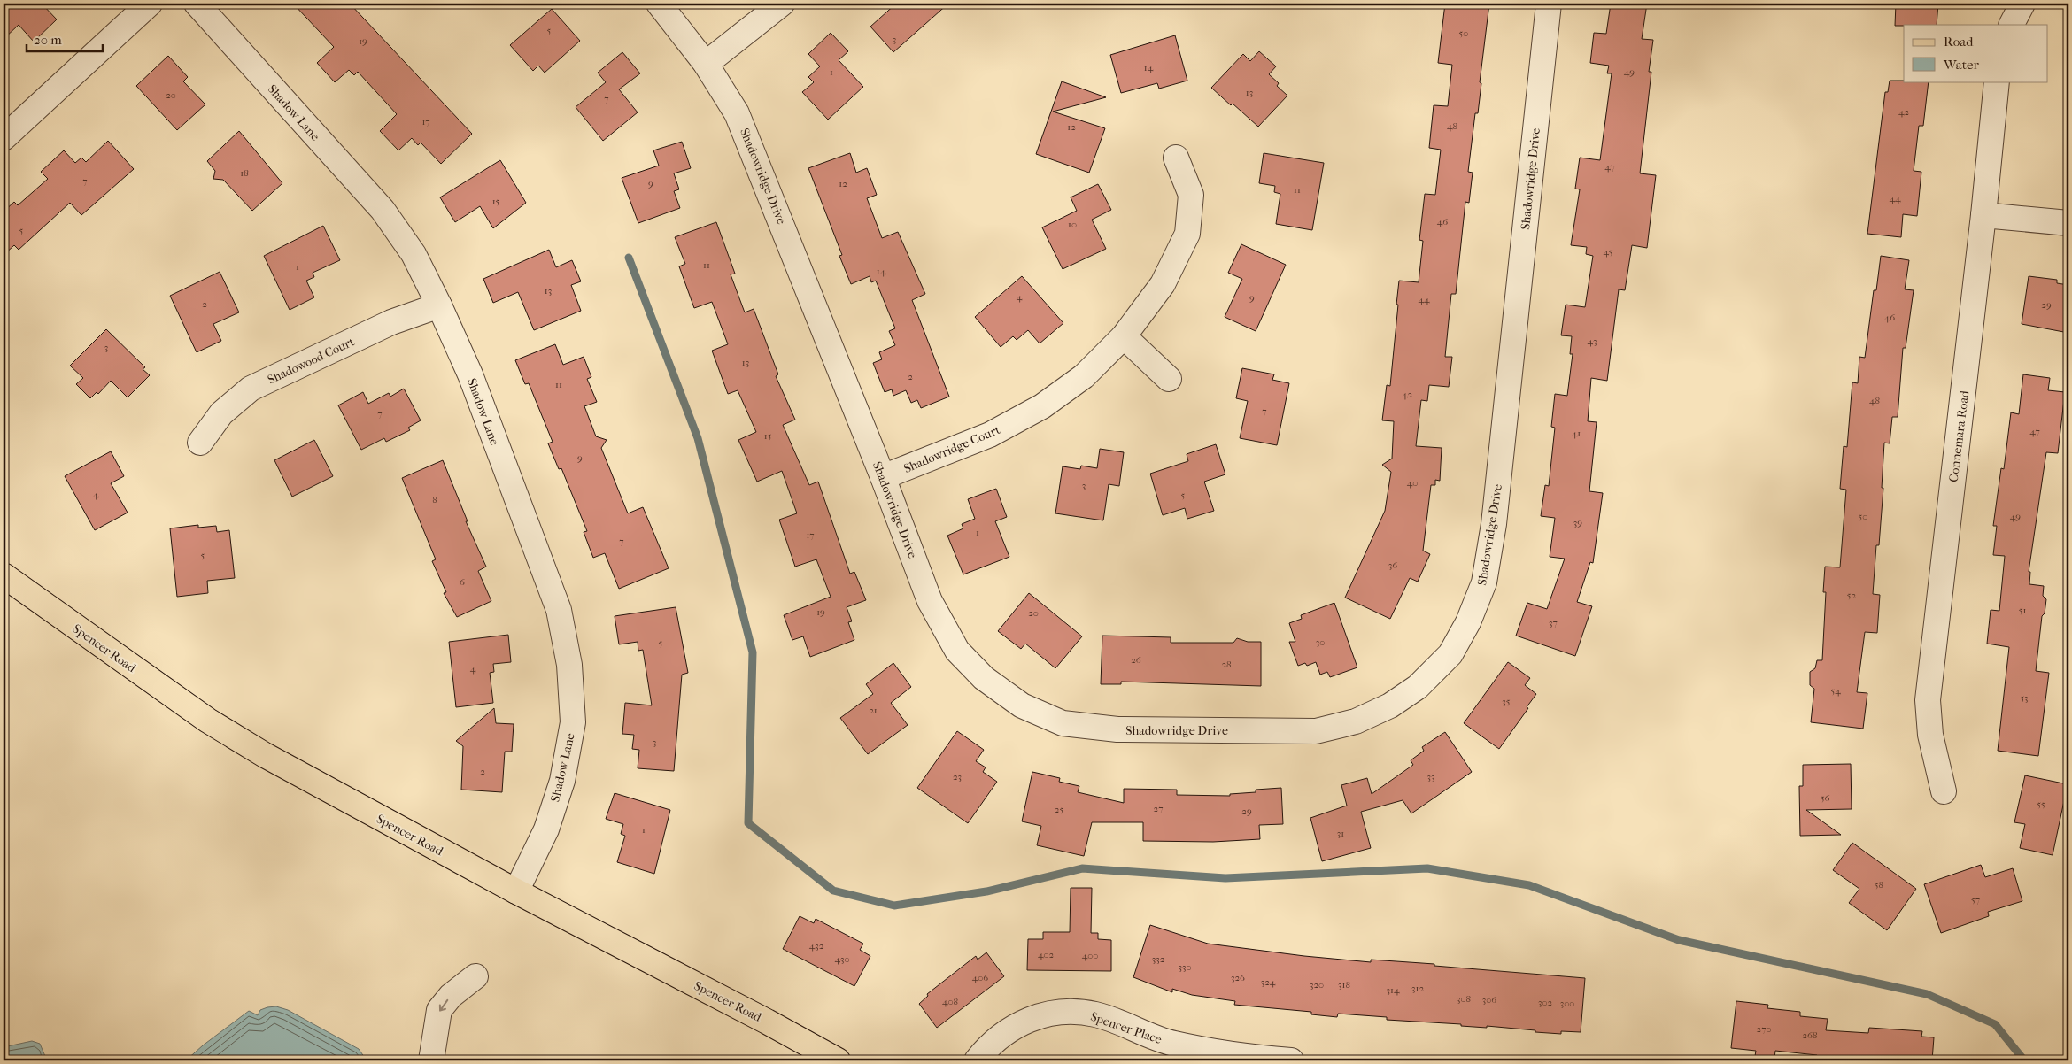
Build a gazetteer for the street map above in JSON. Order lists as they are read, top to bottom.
{
  "streets": {
    "main road": ["Spencer Road"],
    "street": [
      "Shadow Lane",
      "Shadowridge Drive",
      "Shadowood Court",
      "Connemara Road",
      "Shadowridge Court",
      "Spencer Place"
    ]
  },
  "crossings": [
    ["Shadow Lane", "Shadowood Court"],
    ["Shadow Lane", "Spencer Road"],
    ["Shadowridge Drive", "Shadowridge Court"]
  ],
  "house_numbers": [
    "5",
    "50",
    "3",
    "19",
    "14",
    "1",
    "49",
    "13",
    "20",
    "7",
    "42",
    "17",
    "48",
    "12",
    "47",
    "18",
    "7",
    "9",
    "12",
    "11",
    "44",
    "15",
    "46",
    "10",
    "5",
    "45",
    "11",
    "1",
    "14",
    "13",
    "4",
    "9",
    "44",
    "2",
    "29",
    "46",
    "43",
    "3",
    "13",
    "2",
    "11",
    "42",
    "48",
    "7",
    "7",
    "47",
    "41",
    "15",
    "9",
    "40",
    "3",
    "4",
    "5",
    "8",
    "50",
    "49",
    "39",
    "1",
    "17",
    "7",
    "5",
    "36",
    "6",
    "52",
    "51",
    "19",
    "20",
    "37",
    "30",
    "5",
    "26",
    "28",
    "4",
    "54",
    "53",
    "35",
    "21",
    "3",
    "2",
    "23",
    "33",
    "56",
    "55",
    "27",
    "25",
    "29",
    "1",
    "31",
    "58",
    "57",
    "432",
    "402",
    "400",
    "430",
    "332",
    "330",
    "406",
    "326",
    "324",
    "320",
    "318",
    "312",
    "314",
    "308",
    "306",
    "408",
    "302",
    "300",
    "270",
    "268"
  ],
  "legend": ["Road", "Water"],
  "scale_bar": "20 m"
}
